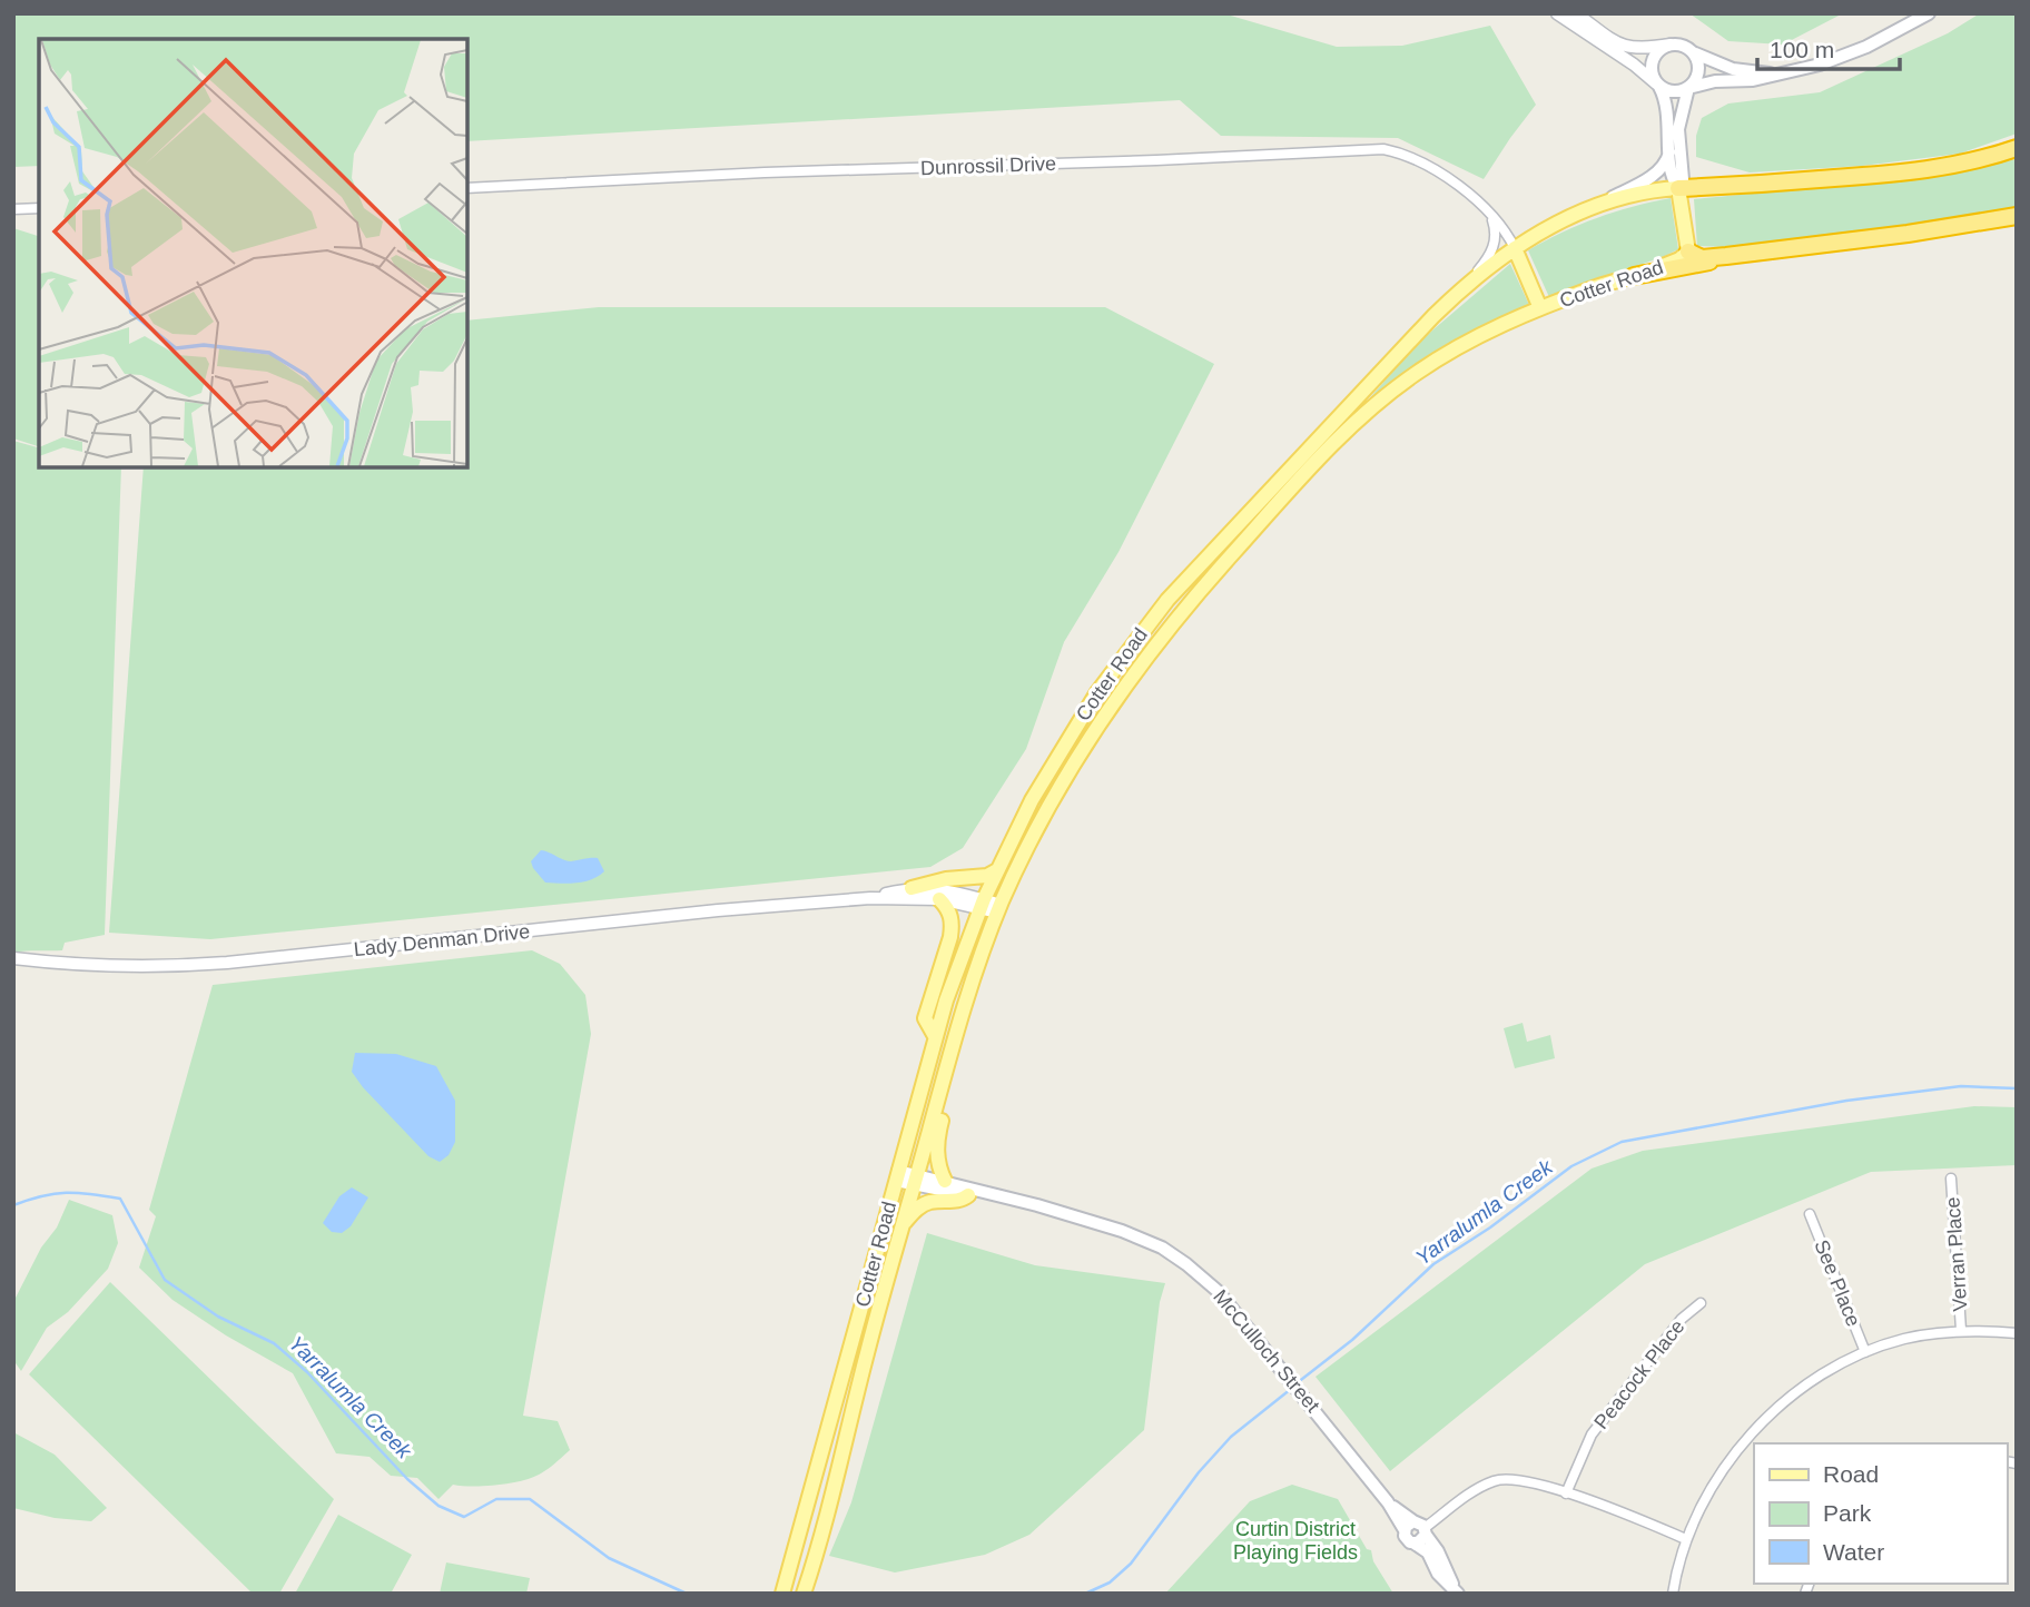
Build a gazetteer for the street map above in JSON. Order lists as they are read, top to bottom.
{
  "streets": {
    "main road": ["Cotter Road", "McCulloch Street"],
    "street": [
      "Dunrossil Drive",
      "Lady Denman Drive",
      "Verran Place",
      "See Place",
      "Peacock Place"
    ]
  },
  "crossings": [
    ["Dunrossil Drive", "Cotter Road"],
    ["Cotter Road", "Lady Denman Drive"],
    ["Cotter Road", "McCulloch Street"]
  ],
  "water": ["Yarralumla Creek"],
  "parks": ["Curtin District Playing Fields"],
  "legend": ["Road", "Park", "Water"],
  "scale_bar": "100 m"
}
